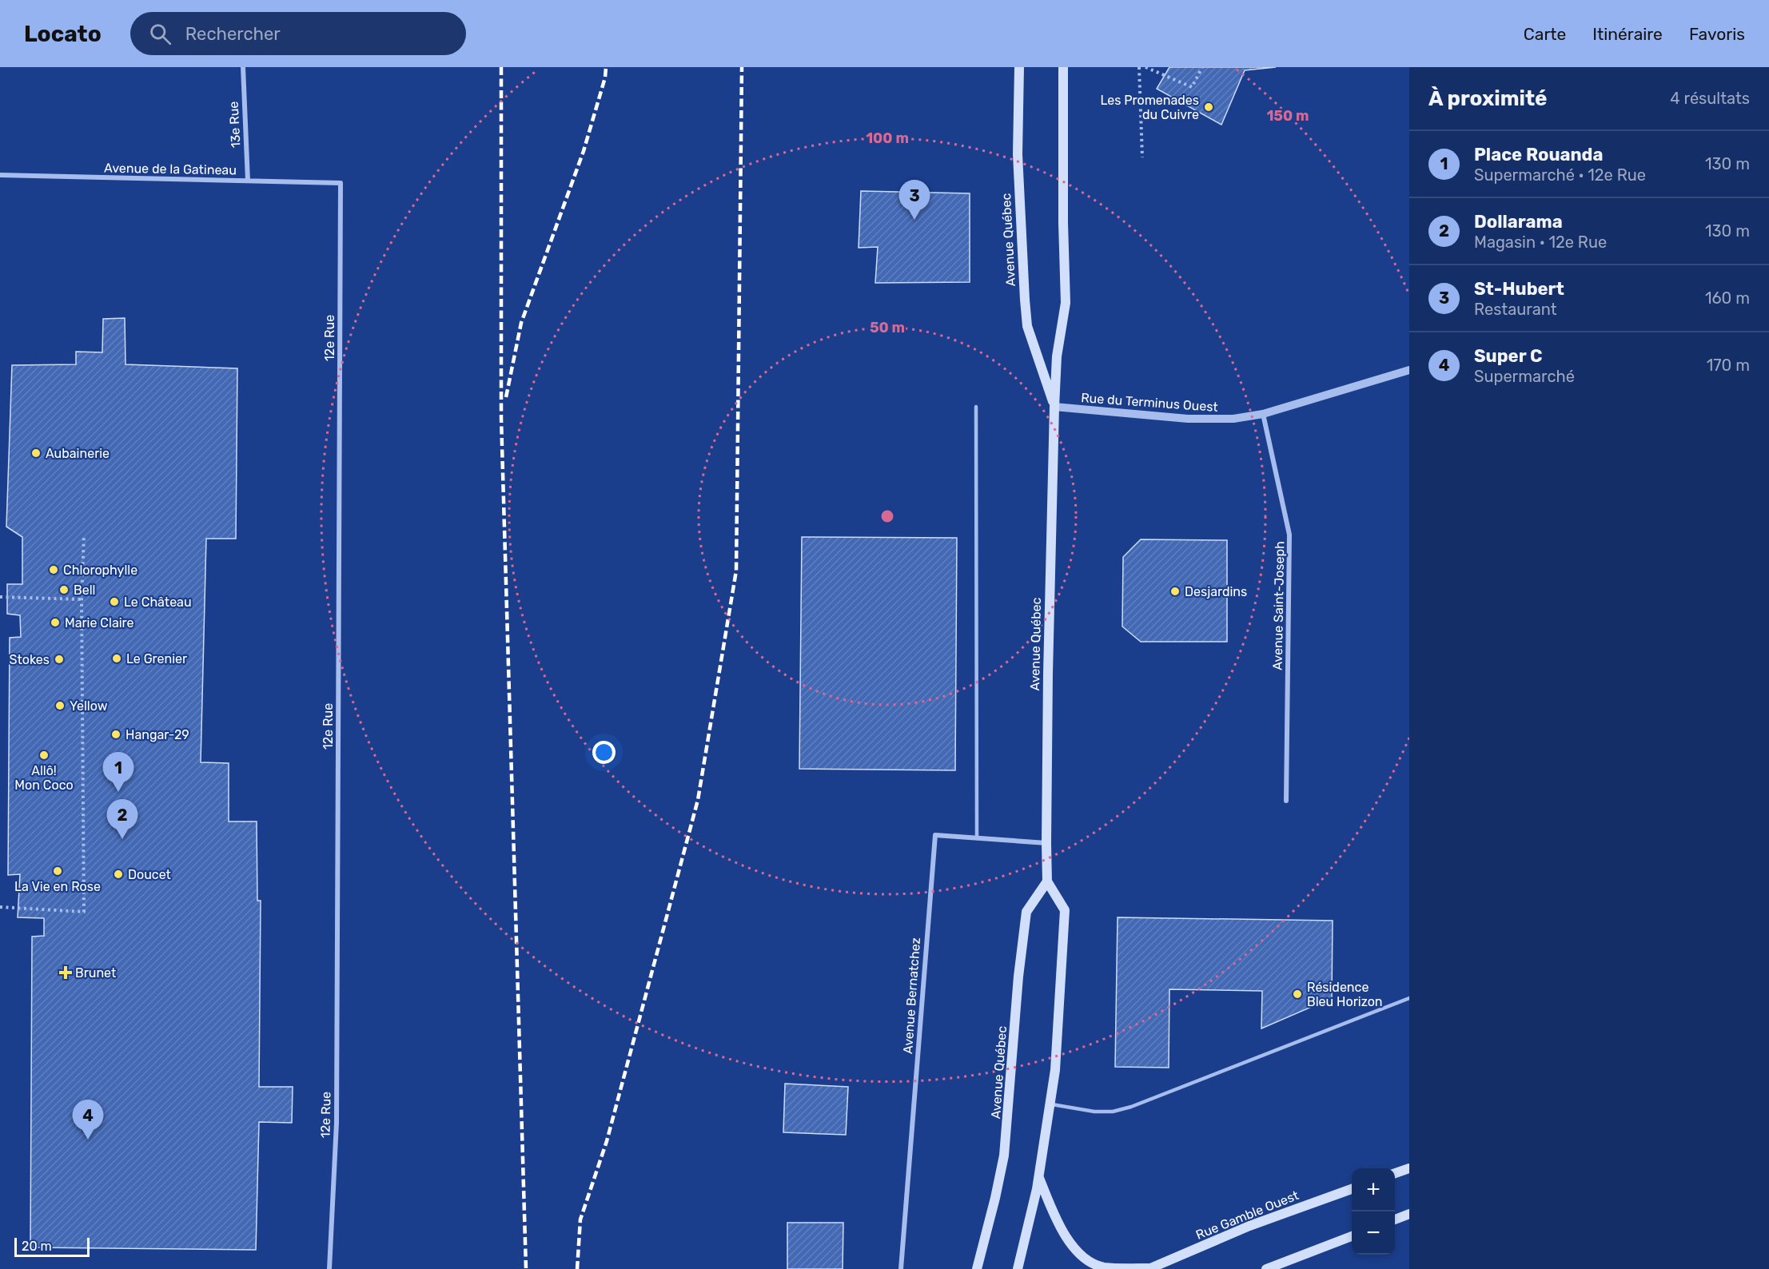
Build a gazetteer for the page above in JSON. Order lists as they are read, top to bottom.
{
  "streets": {
    "main road": ["Avenue Québec", "Rue Gamble Ouest"],
    "street": [
      "13e Rue",
      "Avenue de la Gatineau",
      "12e Rue",
      "Rue du Terminus Ouest",
      "Avenue Saint-Joseph",
      "Avenue Bernatchez"
    ]
  },
  "crossings": [
    ["13e Rue", "Avenue de la Gatineau"],
    ["Avenue de la Gatineau", "12e Rue"],
    ["Avenue Québec", "Rue du Terminus Ouest"],
    ["Avenue Québec", "Avenue Bernatchez"],
    ["Rue du Terminus Ouest", "Avenue Saint-Joseph"]
  ],
  "places": {
    "other": [
      "Les Promenades du Cuivre",
      "Aubainerie",
      "Chlorophylle",
      "Bell",
      "Desjardins",
      "Le Château",
      "Marie Claire",
      "Le Grenier",
      "Stokes",
      "Yellow",
      "Hangar-29",
      "Allô! Mon Coco",
      "La Vie en Rose",
      "Doucet",
      "Résidence Bleu Horizon"
    ],
    "health": ["Brunet"]
  },
  "scale_bar": "20 m",
  "page": {
    "header": "Locato",
    "search": "Rechercher",
    "nav": ["Carte", "Itinéraire", "Favoris"],
    "heading": ["À proximité", "4 résultats"],
    "list": [
      {
        "mark": "1",
        "name": "Place Rouanda",
        "note": "Supermarché · 12e Rue",
        "value": "130 m"
      },
      {
        "mark": "2",
        "name": "Dollarama",
        "note": "Magasin · 12e Rue",
        "value": "130 m"
      },
      {
        "mark": "3",
        "name": "St-Hubert",
        "note": "Restaurant",
        "value": "160 m"
      },
      {
        "mark": "4",
        "name": "Super C",
        "note": "Supermarché",
        "value": "170 m"
      }
    ],
    "pins": [
      "3",
      "1",
      "2",
      "4"
    ],
    "map_buttons": ["+", "−"],
    "scale": "20 m"
  },
  "rings": ["150 m", "100 m", "50 m"]
}
